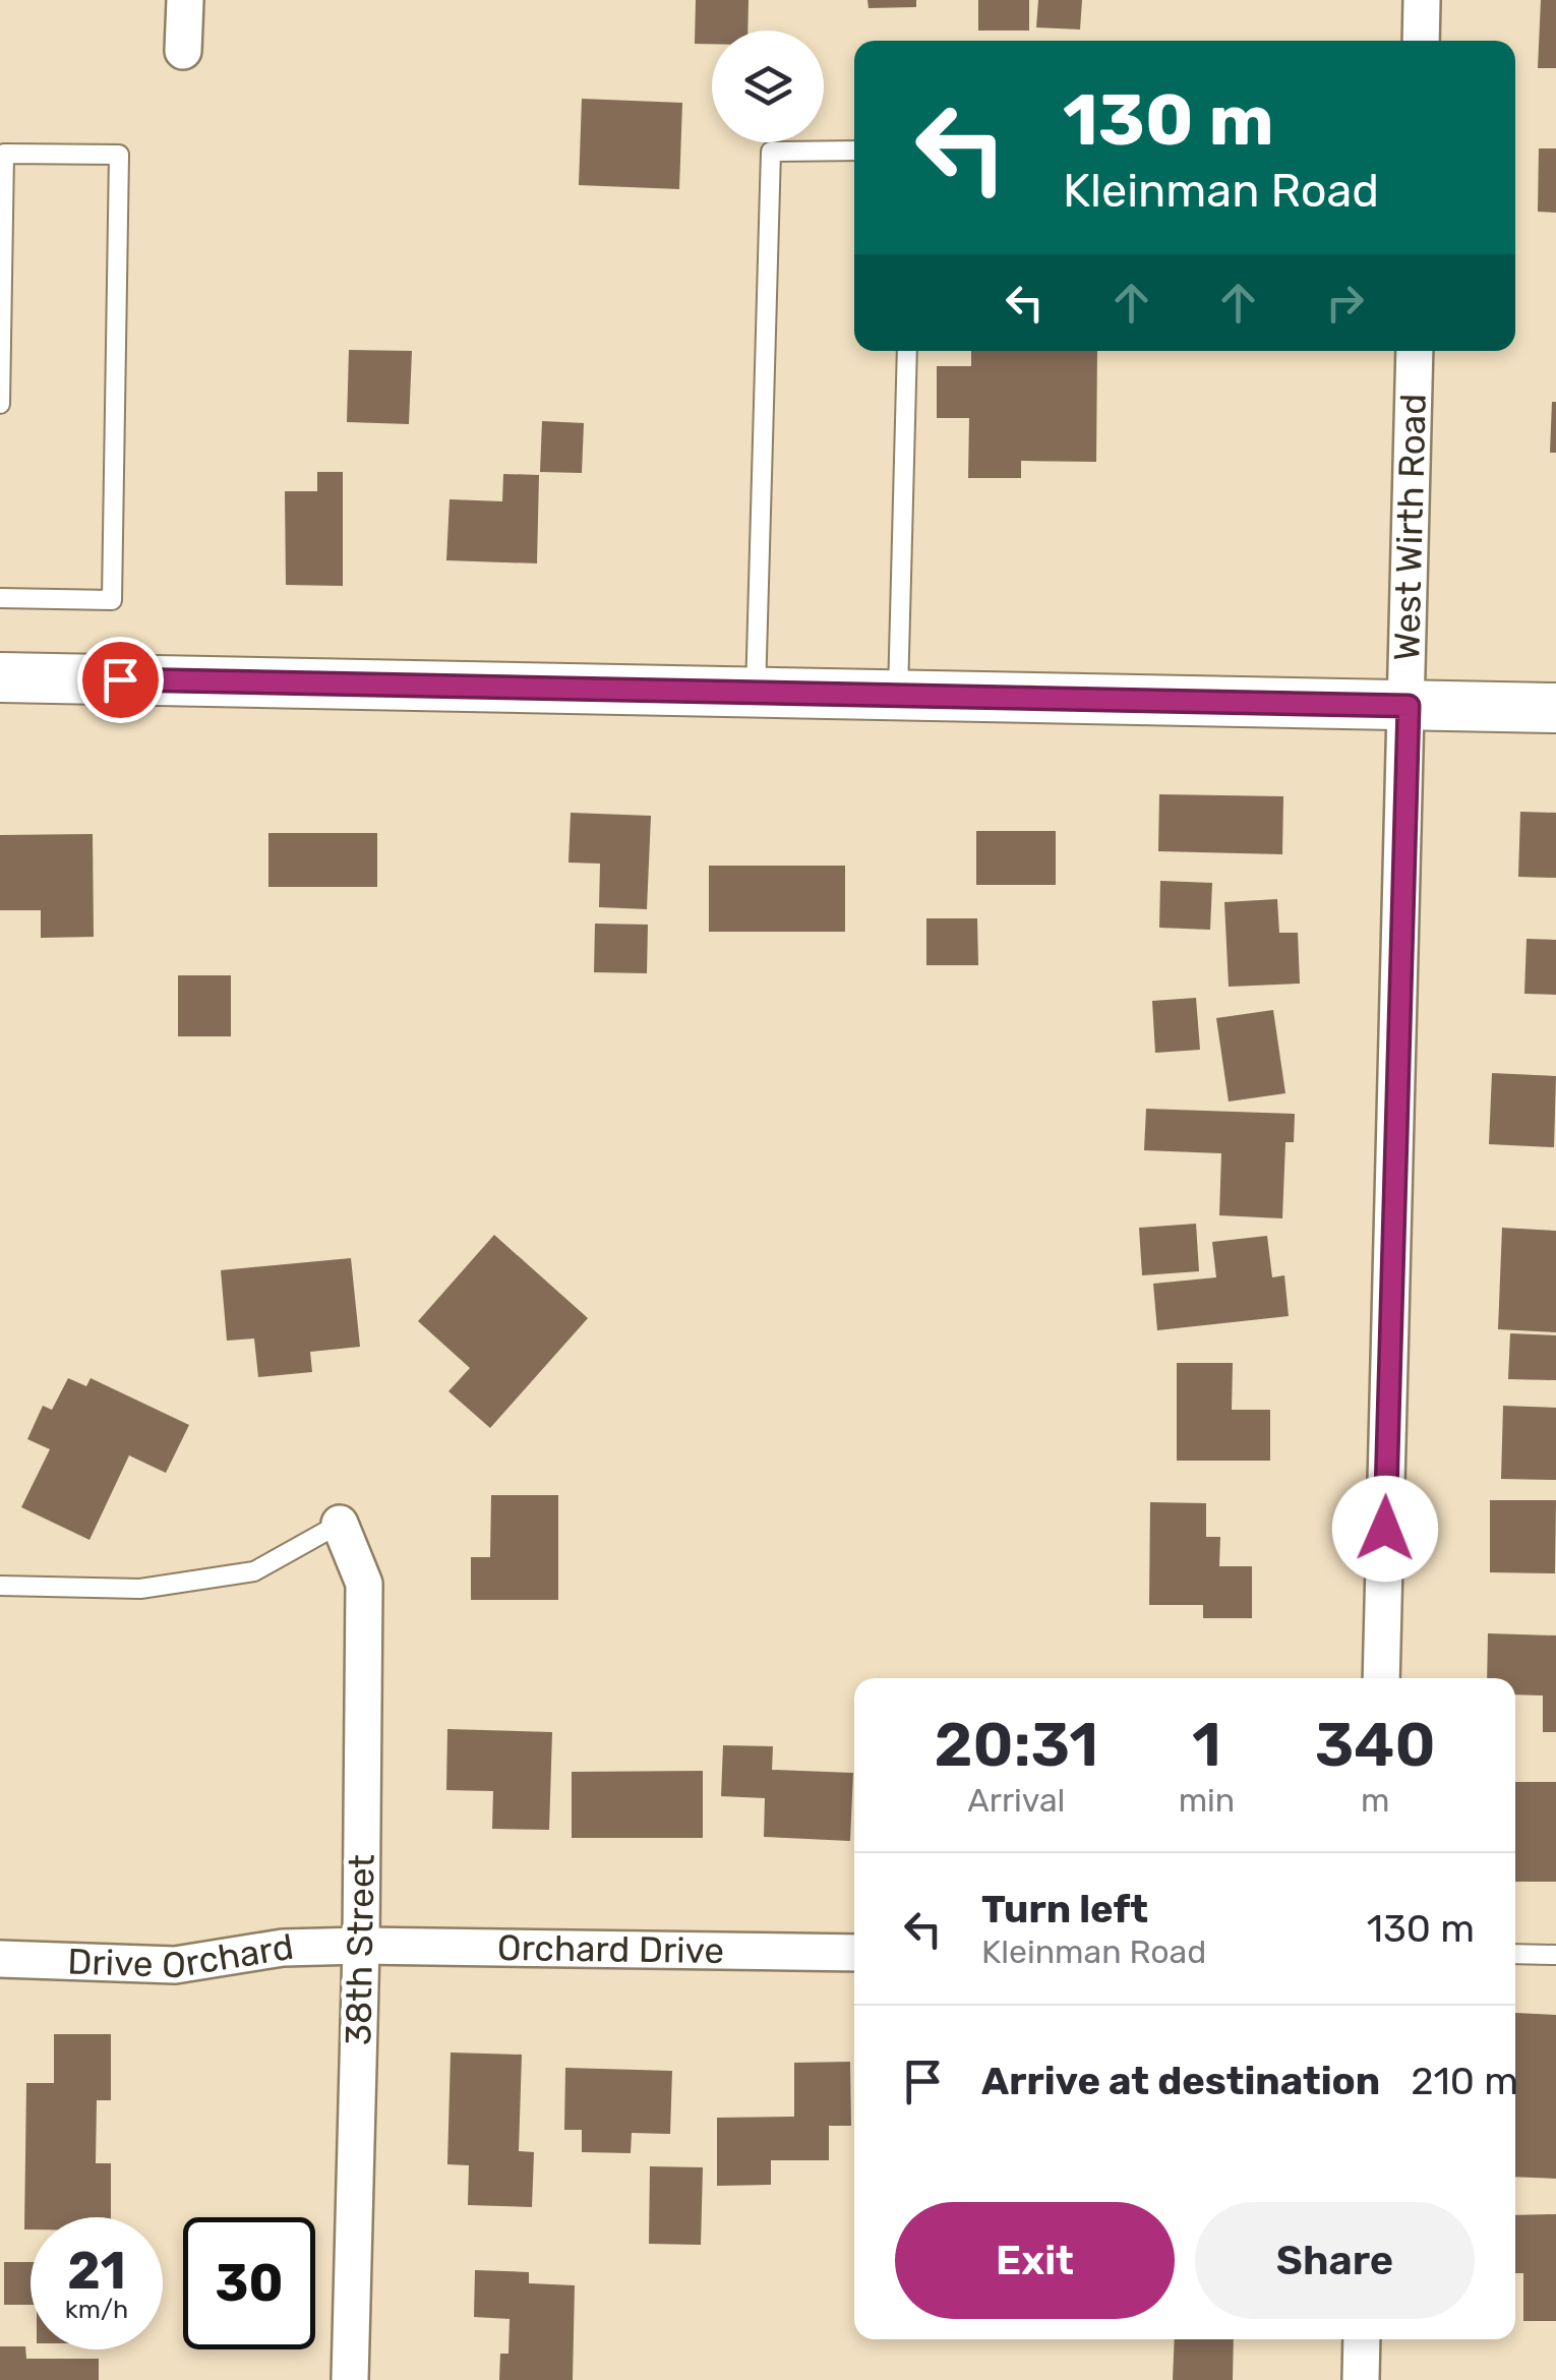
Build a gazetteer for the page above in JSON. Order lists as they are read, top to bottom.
{
  "streets": {
    "street": [
      "West Wirth Road",
      "Orchard Drive",
      "38th Street",
      "Drive Orchard"
    ]
  },
  "crossings": [
    ["Orchard Drive", "38th Street"],
    ["Orchard Drive", "Drive Orchard"],
    ["38th Street", "Drive Orchard"]
  ],
  "page": {
    "turn": ["130 m", "Kleinman Road"],
    "eta": [
      "20:31",
      "Arrival",
      "1",
      "min",
      "340",
      "m"
    ],
    "list": [
      {
        "name": "Turn left",
        "note": "Kleinman Road",
        "value": "130 m"
      },
      {
        "name": "Arrive at destination",
        "value": "210 m"
      }
    ],
    "buttons": ["Exit", "Share"],
    "speed": "21 km/h",
    "limit": "30"
  }
}
